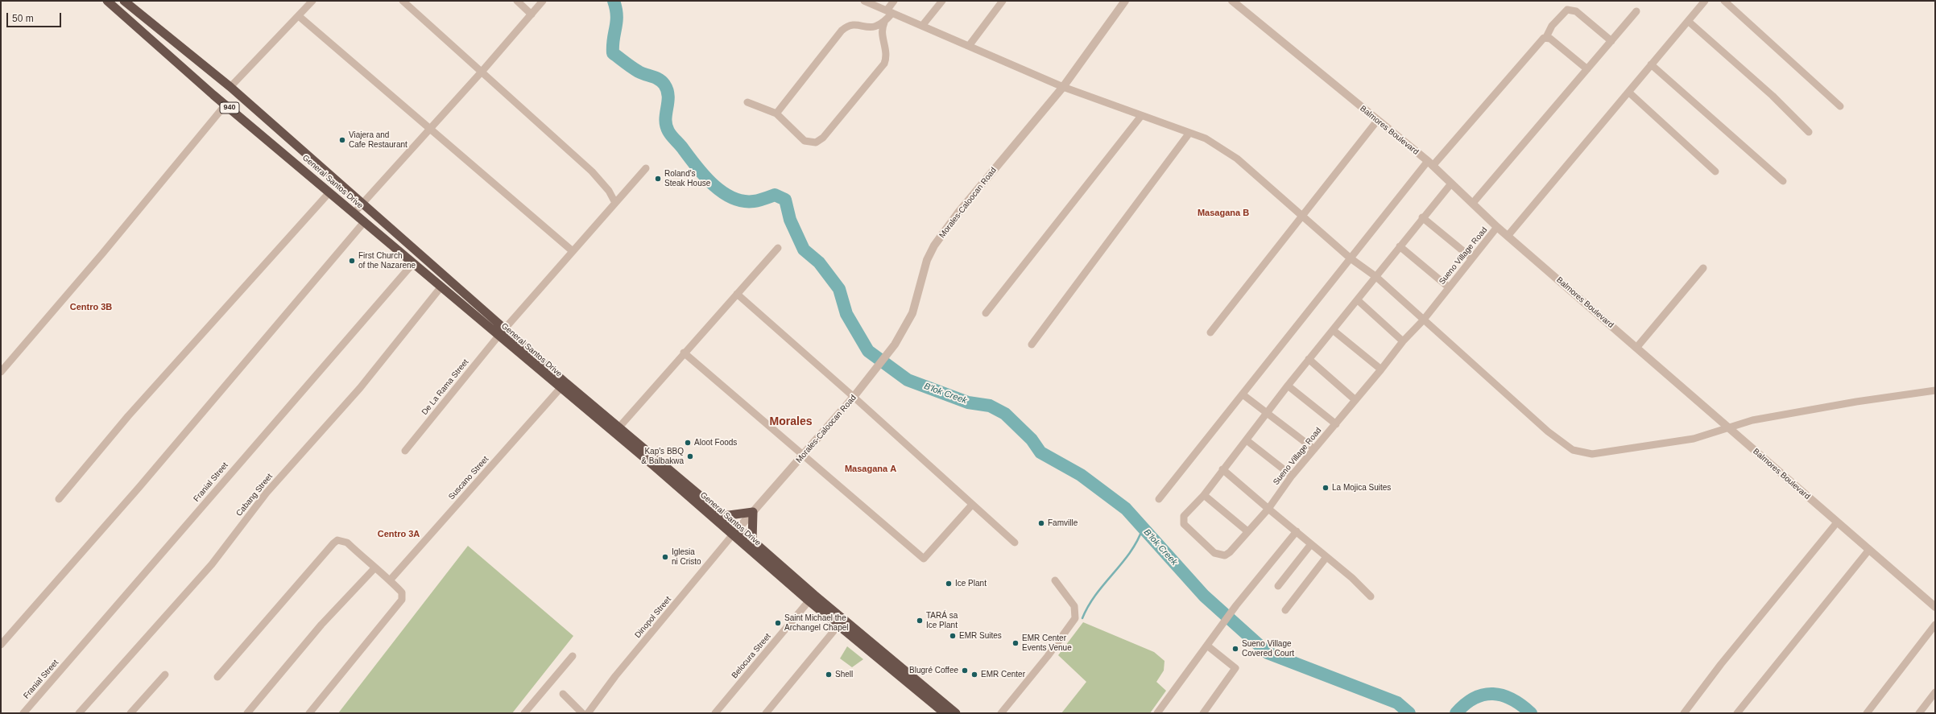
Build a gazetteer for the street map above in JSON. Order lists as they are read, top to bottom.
{
  "streets": {
    "highway": ["940", "General Santos Drive"],
    "street": [
      "Balmores Boulevard",
      "Morales-Caloocan Road",
      "Sueno Village Road",
      "De La Rama Street",
      "Suscano Street",
      "Franial Street",
      "Cabang Street",
      "Dinopol Street",
      "Belocura Street"
    ]
  },
  "crossings": [
    ["Balmores Boulevard", "Sueno Village Road"],
    ["General Santos Drive", "Morales-Caloocan Road"],
    ["General Santos Drive", "De La Rama Street"],
    ["General Santos Drive", "Suscano Street"],
    ["General Santos Drive", "Franial Street"],
    ["General Santos Drive", "Cabang Street"],
    ["General Santos Drive", "Dinopol Street"],
    ["General Santos Drive", "Belocura Street"],
    ["Morales-Caloocan Road", "Dinopol Street"]
  ],
  "districts": [
    "Masagana B",
    "Centro 3B",
    "Morales",
    "Masagana A",
    "Centro 3A"
  ],
  "water": ["B'lok Creek"],
  "places": [
    "Viajera and Cafe Restaurant",
    "Roland's Steak House",
    "First Church of the Nazarene",
    "Aloot Foods",
    "Kap's BBQ & Balbakwa",
    "La Mojica Suites",
    "Famville",
    "Iglesia ni Cristo",
    "Ice Plant",
    "TARÁ sa Ice Plant",
    "Saint Michael the Archangel Chapel",
    "EMR Suites",
    "EMR Center Events Venue",
    "Sueno Village Covered Court",
    "Blugré Coffee",
    "Shell",
    "EMR Center"
  ],
  "scale_bar": "50 m"
}
